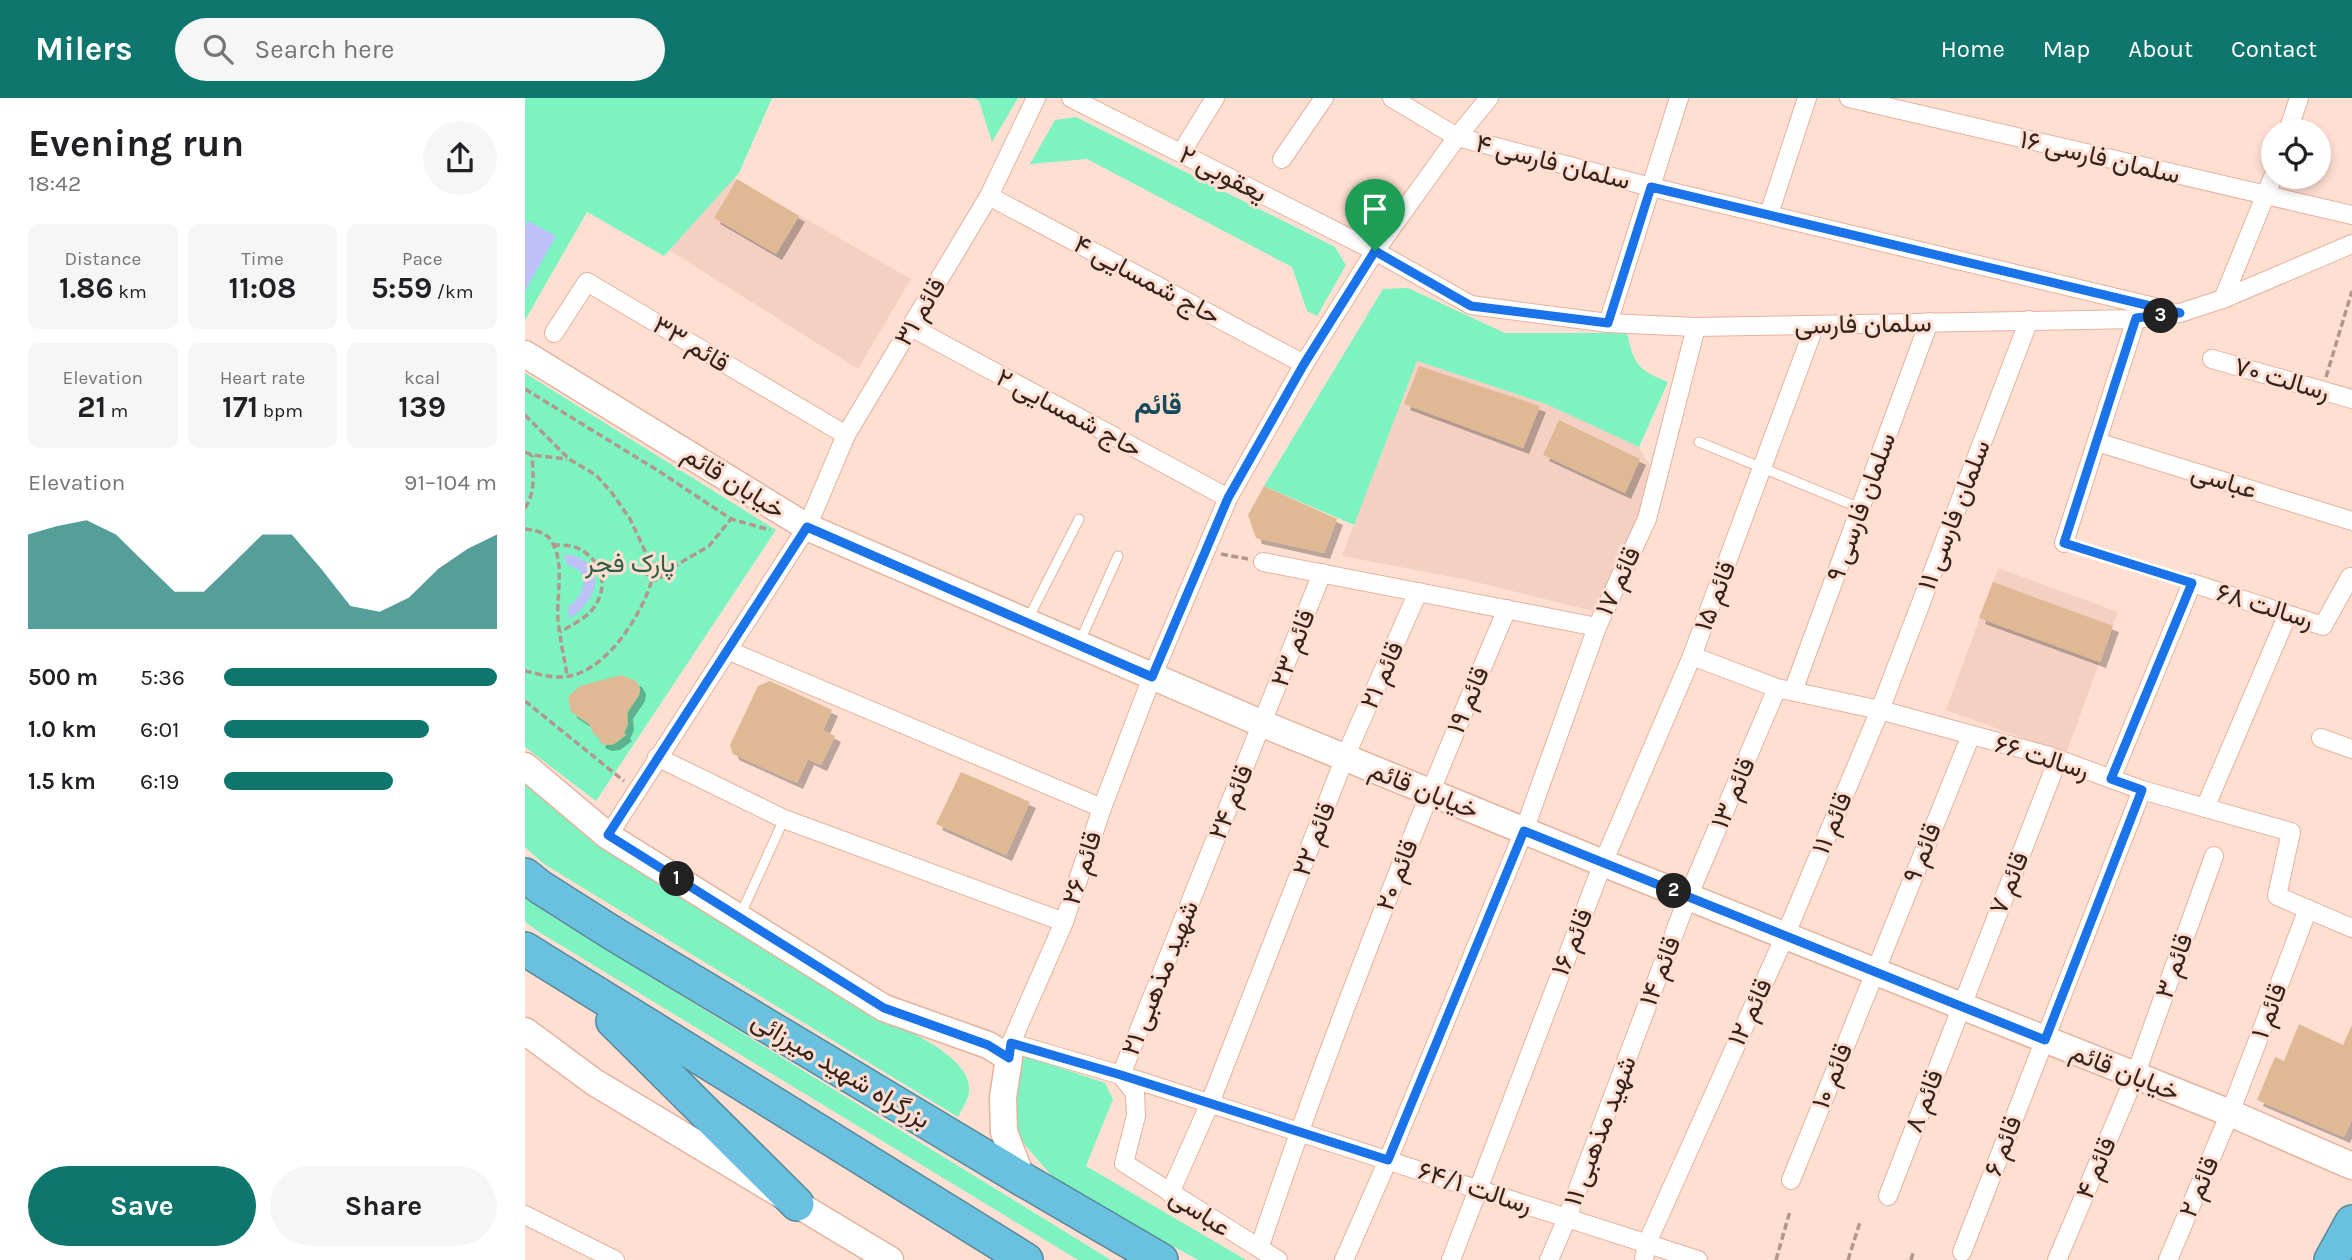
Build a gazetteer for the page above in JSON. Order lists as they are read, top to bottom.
{
  "streets": {
    "highway": ["بزرگراه شهید میرزائی"],
    "street": [
      "سلمان فارسی ۱۶",
      "سلمان فارسی ۴",
      "یعقوبی ۲",
      "حاج شمسایی ۴",
      "قائم ۳۱",
      "سلمان فارسی",
      "قائم ۳۳",
      "رسالت ۷۰",
      "حاج شمسایی ۲",
      "عباسی",
      "خیابان قائم",
      "سلمان فارسی ۹",
      "سلمان فارسی ۱۱",
      "قائم ۱۷",
      "قائم ۱۵",
      "رسالت ۶۸",
      "قائم ۲۳",
      "قائم ۲۱",
      "قائم ۱۹",
      "رسالت ۶۶",
      "قائم ۱۳",
      "قائم ۲۴",
      "قائم ۱۱",
      "قائم ۲۲",
      "قائم ۹",
      "قائم ۲۶",
      "قائم ۲۰",
      "قائم ۷",
      "قائم ۱۶",
      "قائم ۳",
      "قائم ۱۴",
      "شهید مذهبی ۲۱",
      "قائم ۱",
      "قائم ۱۲",
      "قائم ۱۰",
      "قائم ۸",
      "شهید مذهبی ۱۱",
      "قائم ۶",
      "قائم ۴",
      "قائم ۲",
      "رسالت ۶۴/۱"
    ]
  },
  "crossings": [
    ["سلمان فارسی ۴", "سلمان فارسی"],
    ["سلمان فارسی ۴", "قائم ۲۶"],
    ["یعقوبی ۲", "سلمان فارسی"],
    ["یعقوبی ۲", "قائم ۲۶"],
    ["حاج شمسایی ۴", "قائم ۳۱"],
    ["حاج شمسایی ۴", "قائم ۲۶"],
    ["قائم ۳۱", "قائم ۳۳"],
    ["قائم ۳۱", "حاج شمسایی ۲"],
    ["قائم ۳۱", "خیابان قائم"],
    ["سلمان فارسی", "سلمان فارسی ۹"],
    ["سلمان فارسی", "سلمان فارسی ۱۱"],
    ["سلمان فارسی", "قائم ۱۷"],
    ["سلمان فارسی", "قائم ۱۵"],
    ["سلمان فارسی", "قائم ۲۶"],
    ["حاج شمسایی ۲", "قائم ۲۶"],
    ["عباسی", "قائم ۲۲"],
    ["عباسی", "شهید مذهبی ۲۱"],
    ["عباسی", "رسالت ۶۴/۱"],
    ["خیابان قائم", "قائم ۱۷"],
    ["خیابان قائم", "قائم ۱۵"],
    ["خیابان قائم", "قائم ۲۳"],
    ["خیابان قائم", "قائم ۲۱"],
    ["خیابان قائم", "قائم ۱۹"],
    ["خیابان قائم", "قائم ۱۳"],
    ["خیابان قائم", "قائم ۲۴"],
    ["خیابان قائم", "قائم ۱۱"],
    ["خیابان قائم", "قائم ۲۲"],
    ["خیابان قائم", "قائم ۹"],
    ["خیابان قائم", "قائم ۲۶"],
    ["خیابان قائم", "قائم ۲۰"],
    ["خیابان قائم", "قائم ۷"],
    ["خیابان قائم", "قائم ۱۶"],
    ["خیابان قائم", "قائم ۳"],
    ["خیابان قائم", "قائم ۱۴"],
    ["خیابان قائم", "قائم ۱"],
    ["خیابان قائم", "قائم ۱۲"],
    ["خیابان قائم", "قائم ۱۰"],
    ["خیابان قائم", "قائم ۸"],
    ["خیابان قائم", "قائم ۶"],
    ["خیابان قائم", "قائم ۴"],
    ["خیابان قائم", "قائم ۲"],
    ["سلمان فارسی ۹", "رسالت ۶۶"],
    ["سلمان فارسی ۹", "قائم ۱۳"],
    ["سلمان فارسی ۱۱", "رسالت ۶۶"],
    ["سلمان فارسی ۱۱", "قائم ۱۱"],
    ["قائم ۱۷", "رسالت ۶۴/۱"],
    ["قائم ۱۵", "رسالت ۶۶"],
    ["قائم ۱۵", "قائم ۱۶"],
    ["قائم ۲۳", "قائم ۲۴"],
    ["قائم ۲۱", "قائم ۲۲"],
    ["قائم ۱۹", "قائم ۲۰"],
    ["رسالت ۶۶", "قائم ۱۳"],
    ["رسالت ۶۶", "قائم ۱۱"],
    ["رسالت ۶۶", "قائم ۹"],
    ["رسالت ۶۶", "قائم ۷"],
    ["رسالت ۶۶", "قائم ۱"],
    ["رسالت ۶۶", "قائم ۶"],
    ["قائم ۱۳", "قائم ۱۴"],
    ["قائم ۲۴", "شهید مذهبی ۲۱"],
    ["قائم ۱۱", "قائم ۱۲"],
    ["قائم ۲۲", "رسالت ۶۴/۱"],
    ["قائم ۹", "قائم ۱۰"],
    ["قائم ۲۶", "رسالت ۶۴/۱"],
    ["قائم ۲۰", "رسالت ۶۴/۱"],
    ["قائم ۷", "قائم ۸"],
    ["قائم ۱۶", "رسالت ۶۴/۱"],
    ["قائم ۳", "قائم ۴"],
    ["قائم ۱۴", "شهید مذهبی ۱۱"],
    ["شهید مذهبی ۲۱", "رسالت ۶۴/۱"],
    ["قائم ۱", "قائم ۲"],
    ["قائم ۱۲", "رسالت ۶۴/۱"],
    ["شهید مذهبی ۱۱", "رسالت ۶۴/۱"]
  ],
  "districts": ["قائم"],
  "parks": ["پارک فجر"],
  "page": {
    "header": "Milers",
    "search": "Search here",
    "nav": [
      "Home",
      "Map",
      "About",
      "Contact"
    ],
    "heading": ["Evening run", "18:42"],
    "stats": [
      ["Distance", "1.86 km"],
      ["Time", "11:08"],
      ["Pace", "5:59 /km"],
      ["Elevation", "21 m"],
      ["Heart rate", "171 bpm"],
      ["kcal", "139"]
    ],
    "pins": ["3", "1", "2"],
    "chart": ["Elevation", "91–104 m"],
    "list": [
      {
        "name": "500 m",
        "note": "5:36"
      },
      {
        "name": "1.0 km",
        "note": "6:01"
      },
      {
        "name": "1.5 km",
        "note": "6:19"
      }
    ],
    "buttons": ["Save", "Share"]
  }
}
